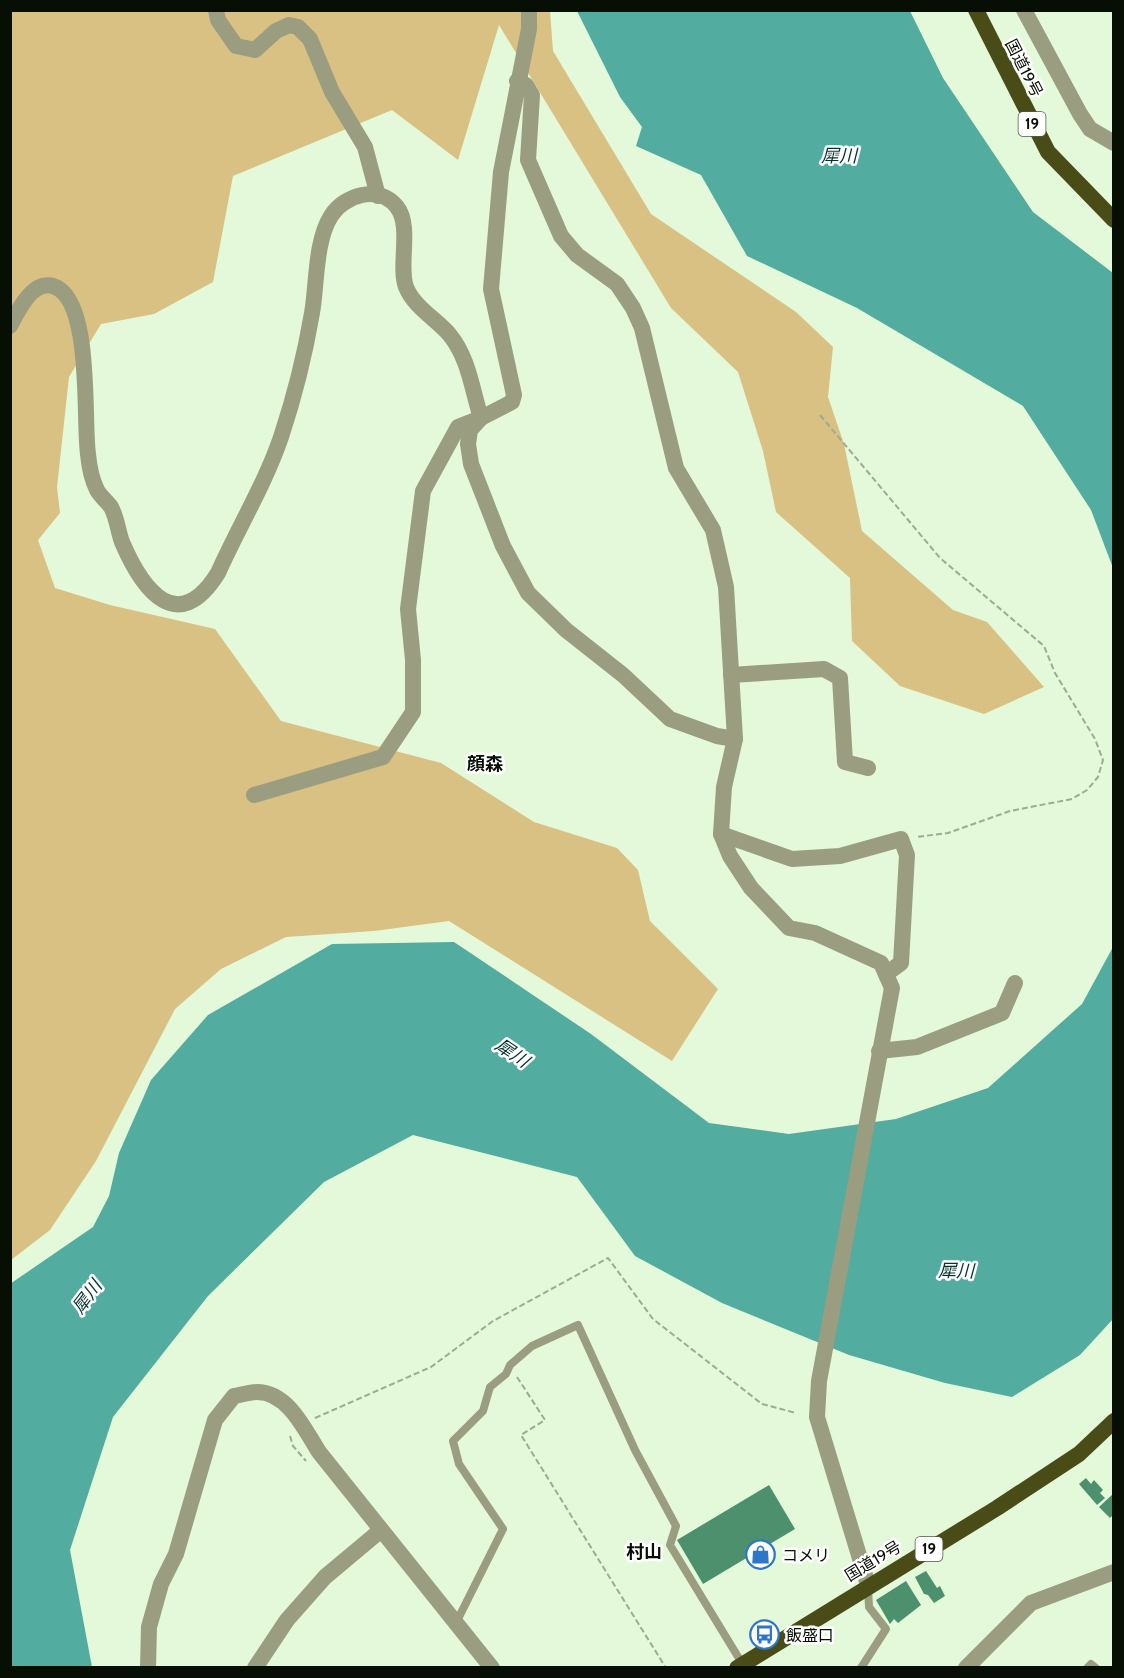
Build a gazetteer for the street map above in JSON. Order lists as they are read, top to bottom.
{
  "streets": {
    "highway": ["国道19号", "19"]
  },
  "districts": ["顔森", "村山"],
  "water": ["犀川"],
  "places": {
    "shop": ["コメリ"],
    "bus stop": ["飯盛口"]
  }
}
